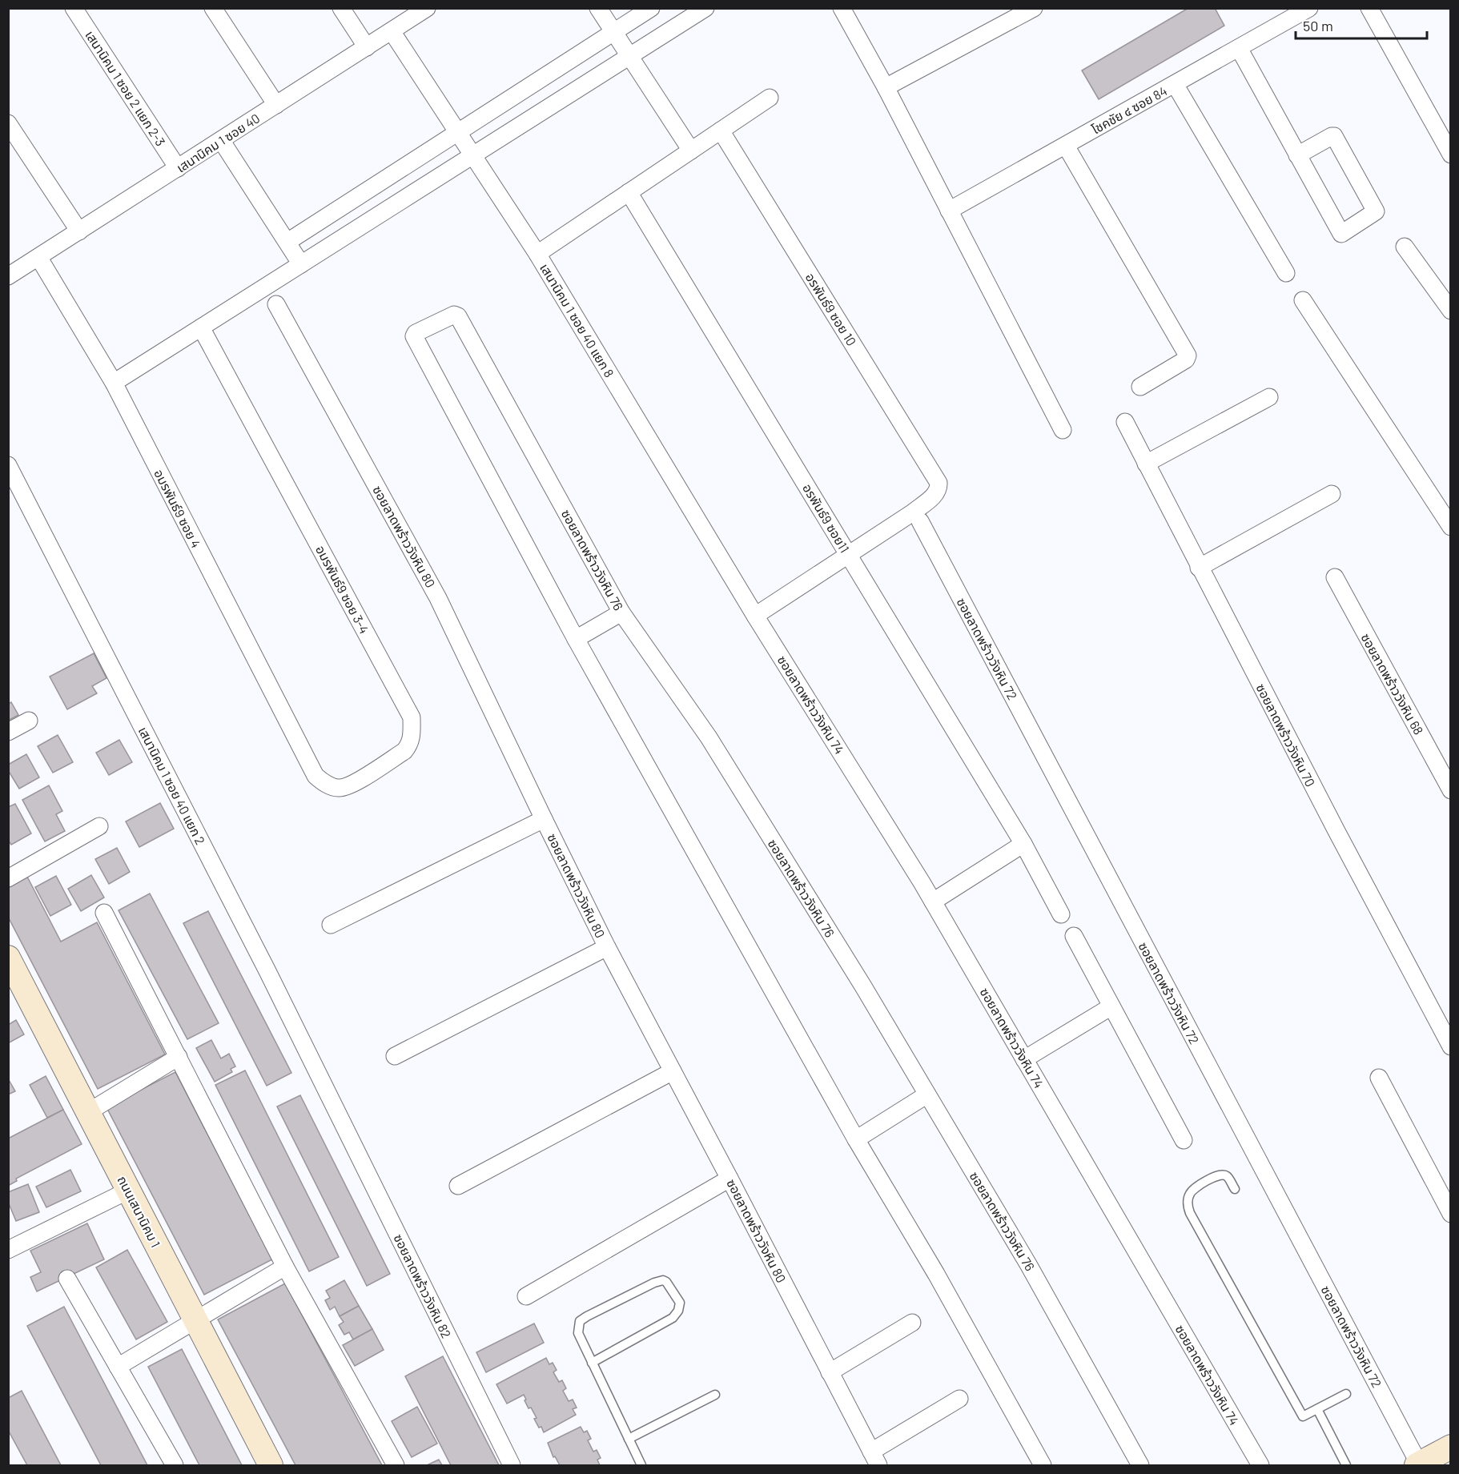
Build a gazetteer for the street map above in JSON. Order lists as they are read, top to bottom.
{
  "streets": {
    "street": [
      "เสนานิคม 1 ซอย 2 แยก 2-3",
      "โชคชัย ๔ ซอย 84",
      "เสนานิคม 1 ซอย 40",
      "อรพันธ์9 ซอย 10",
      "เสนานิคม 1 ซอย 40 แยก 8",
      "อมรพันธ์9 ซอย 4",
      "อรพันธ์9 ซอย11",
      "ซอยลาดพร้าววังหิน 80",
      "ซอยลาดพร้าววังหิน 76",
      "อมรพันธ์9 ซอย 3-4",
      "ซอยลาดพร้าววังหิน 72",
      "ซอยลาดพร้าววังหิน 68",
      "ซอยลาดพร้าววังหิน 74",
      "ซอยลาดพร้าววังหิน 70",
      "เสนานิคม 1 ซอย 40 แยก 2",
      "ถนนเสนานิคม 1",
      "ซอยลาดพร้าววังหิน 82"
    ]
  },
  "crossings": [
    ["เสนานิคม 1 ซอย 2 แยก 2-3", "เสนานิคม 1 ซอย 40"],
    ["เสนานิคม 1 ซอย 40", "เสนานิคม 1 ซอย 40 แยก 8"],
    ["เสนานิคม 1 ซอย 40", "อมรพันธ์9 ซอย 4"],
    ["อรพันธ์9 ซอย 10", "อรพันธ์9 ซอย11"],
    ["เสนานิคม 1 ซอย 40 แยก 8", "ซอยลาดพร้าววังหิน 74"],
    ["อมรพันธ์9 ซอย 4", "อมรพันธ์9 ซอย 3-4"],
    ["เสนานิคม 1 ซอย 40 แยก 2", "ซอยลาดพร้าววังหิน 82"]
  ],
  "scale_bar": "50 m"
}
